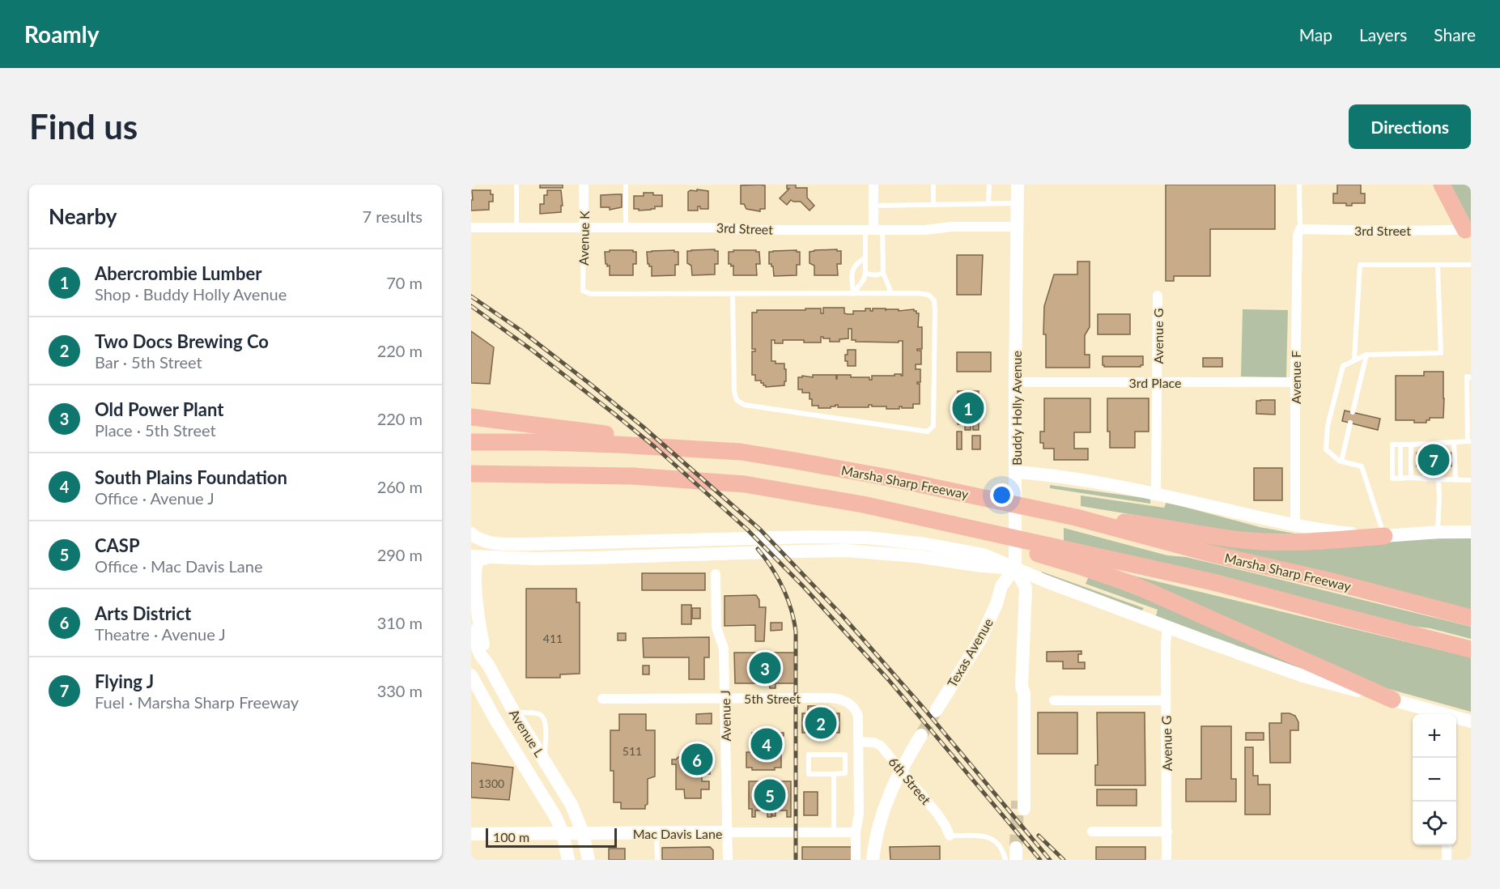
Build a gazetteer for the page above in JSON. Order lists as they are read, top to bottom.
{
  "streets": {
    "highway": ["Marsha Sharp Freeway"],
    "main road": [
      "Buddy Holly Avenue",
      "Texas Avenue",
      "Avenue L",
      "Mac Davis Lane"
    ],
    "street": [
      "3rd Street",
      "Avenue K",
      "Avenue G",
      "Avenue F",
      "3rd Place",
      "5th Street",
      "Avenue J",
      "6th Street"
    ]
  },
  "crossings": [
    ["3rd Street", "Avenue K"],
    ["3rd Street", "Avenue F"],
    ["3rd Street", "Buddy Holly Avenue"],
    ["Avenue G", "3rd Place"],
    ["Avenue F", "3rd Place"],
    ["3rd Place", "Buddy Holly Avenue"],
    ["Buddy Holly Avenue", "Texas Avenue"],
    ["5th Street", "Avenue J"],
    ["5th Street", "6th Street"],
    ["Avenue J", "Mac Davis Lane"],
    ["Avenue L", "Mac Davis Lane"]
  ],
  "house_numbers": ["411", "511", "1300"],
  "scale_bar": "100 m",
  "page": {
    "header": "Roamly",
    "nav": ["Map", "Layers", "Share"],
    "buttons": "Directions",
    "title": "Find us",
    "heading": ["Nearby", "7 results"],
    "list": [
      {
        "mark": "1",
        "name": "Abercrombie Lumber",
        "note": "Shop · Buddy Holly Avenue",
        "value": "70 m"
      },
      {
        "mark": "2",
        "name": "Two Docs Brewing Co",
        "note": "Bar · 5th Street",
        "value": "220 m"
      },
      {
        "mark": "3",
        "name": "Old Power Plant",
        "note": "Place · 5th Street",
        "value": "220 m"
      },
      {
        "mark": "4",
        "name": "South Plains Foundation",
        "note": "Office · Avenue J",
        "value": "260 m"
      },
      {
        "mark": "5",
        "name": "CASP",
        "note": "Office · Mac Davis Lane",
        "value": "290 m"
      },
      {
        "mark": "6",
        "name": "Arts District",
        "note": "Theatre · Avenue J",
        "value": "310 m"
      },
      {
        "mark": "7",
        "name": "Flying J",
        "note": "Fuel · Marsha Sharp Freeway",
        "value": "330 m"
      }
    ],
    "pins": [
      "1",
      "7",
      "3",
      "2",
      "4",
      "6",
      "5"
    ],
    "map_buttons": ["+", "−"],
    "scale": "100 m"
  }
}
